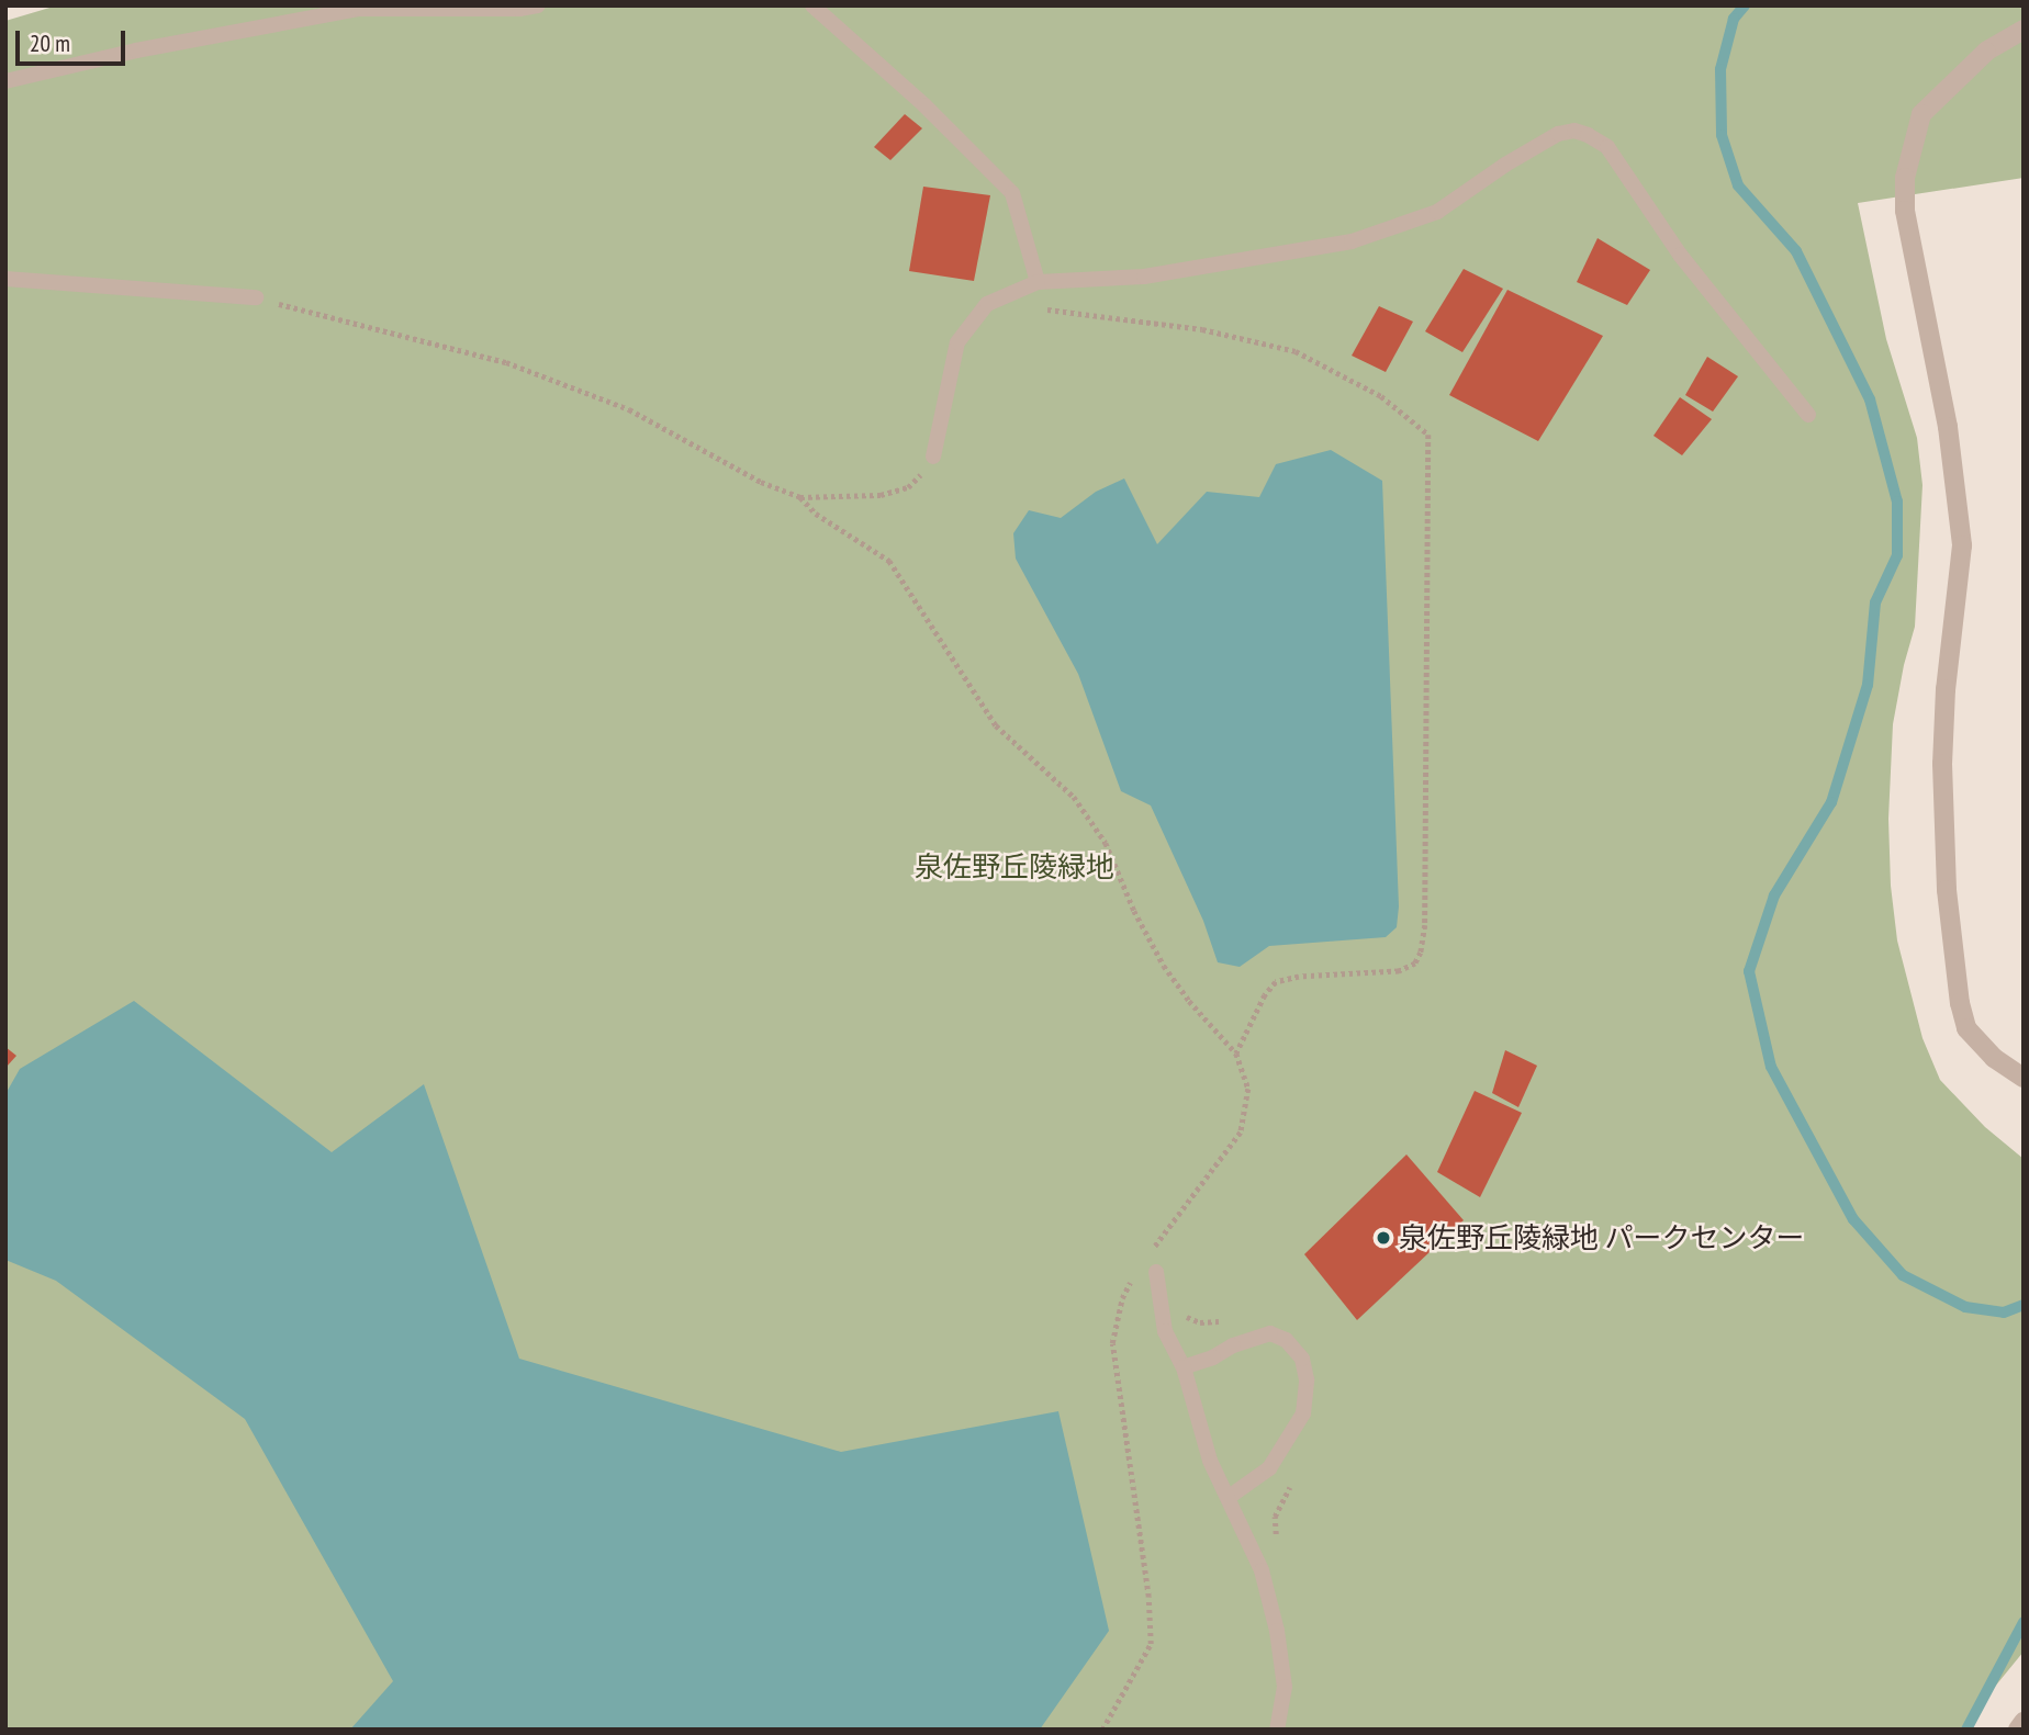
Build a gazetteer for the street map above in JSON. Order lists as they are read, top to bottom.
{
  "parks": ["泉佐野丘陵緑地"],
  "places": ["泉佐野丘陵緑地 パークセンター"],
  "scale_bar": "20 m"
}
